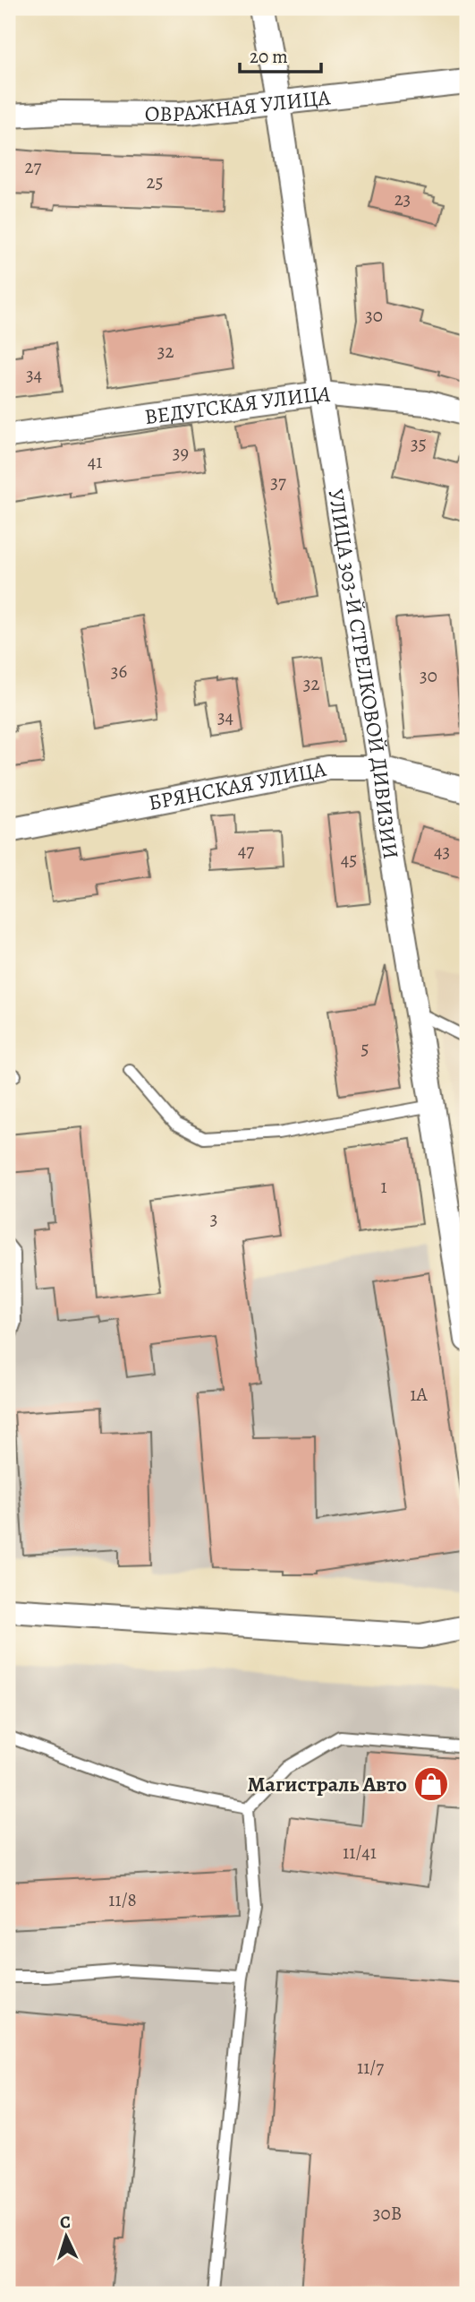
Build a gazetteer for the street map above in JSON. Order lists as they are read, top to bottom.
{
  "streets": {
    "street": [
      "ОВРАЖНАЯ УЛИЦА",
      "ВЕДУГСКАЯ УЛИЦА",
      "УЛИЦА 303-Й СТРЕЛКОВОЙ ДИВИЗИИ",
      "БРЯНСКАЯ УЛИЦА"
    ]
  },
  "crossings": [
    ["ОВРАЖНАЯ УЛИЦА", "УЛИЦА 303-Й СТРЕЛКОВОЙ ДИВИЗИИ"],
    ["ВЕДУГСКАЯ УЛИЦА", "УЛИЦА 303-Й СТРЕЛКОВОЙ ДИВИЗИИ"],
    ["УЛИЦА 303-Й СТРЕЛКОВОЙ ДИВИЗИИ", "БРЯНСКАЯ УЛИЦА"]
  ],
  "places": {
    "shop": ["Магистраль Авто"]
  },
  "house_numbers": [
    "27",
    "25",
    "23",
    "30",
    "32",
    "34",
    "35",
    "39",
    "41",
    "37",
    "36",
    "30",
    "32",
    "34",
    "47",
    "43",
    "45",
    "5",
    "1",
    "3",
    "1А",
    "11/41",
    "11/8",
    "11/7",
    "30В"
  ],
  "scale_bar": "20 m",
  "north": "top"
}
